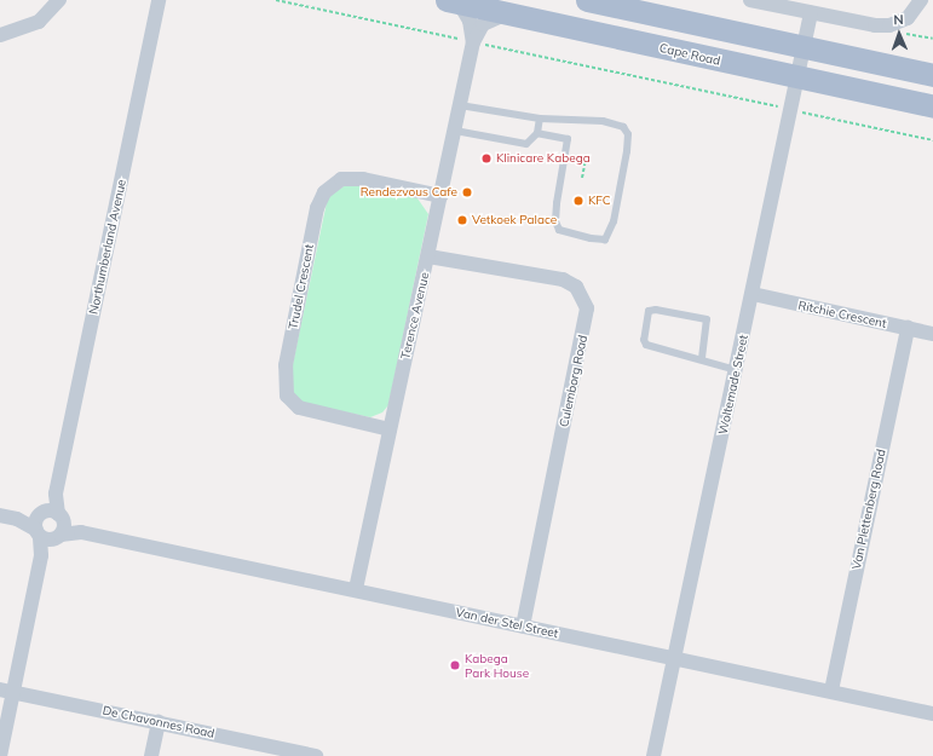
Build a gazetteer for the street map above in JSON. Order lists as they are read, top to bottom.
{
  "streets": {
    "main road": ["Cape Road"],
    "street": [
      "Northumberland Avenue",
      "Trudel Crescent",
      "Ritchie Crescent",
      "Terence Avenue",
      "Culemborg Road",
      "Woltemade Street",
      "Van Plettenberg Road",
      "Van der Stel Street",
      "De Chavonnes Road"
    ]
  },
  "crossings": [
    ["Cape Road", "Terence Avenue"],
    ["Cape Road", "Woltemade Street"],
    ["Northumberland Avenue", "Van der Stel Street"],
    ["Trudel Crescent", "Terence Avenue"],
    ["Ritchie Crescent", "Woltemade Street"],
    ["Ritchie Crescent", "Van Plettenberg Road"],
    ["Terence Avenue", "Culemborg Road"],
    ["Terence Avenue", "Van der Stel Street"],
    ["Culemborg Road", "Van der Stel Street"],
    ["Woltemade Street", "Van der Stel Street"],
    ["Van Plettenberg Road", "Van der Stel Street"]
  ],
  "places": [
    "Klinicare Kabega",
    "Rendezvous Cafe",
    "KFC",
    "Vetkoek Palace",
    "Kabega Park House"
  ],
  "north": "top"
}
